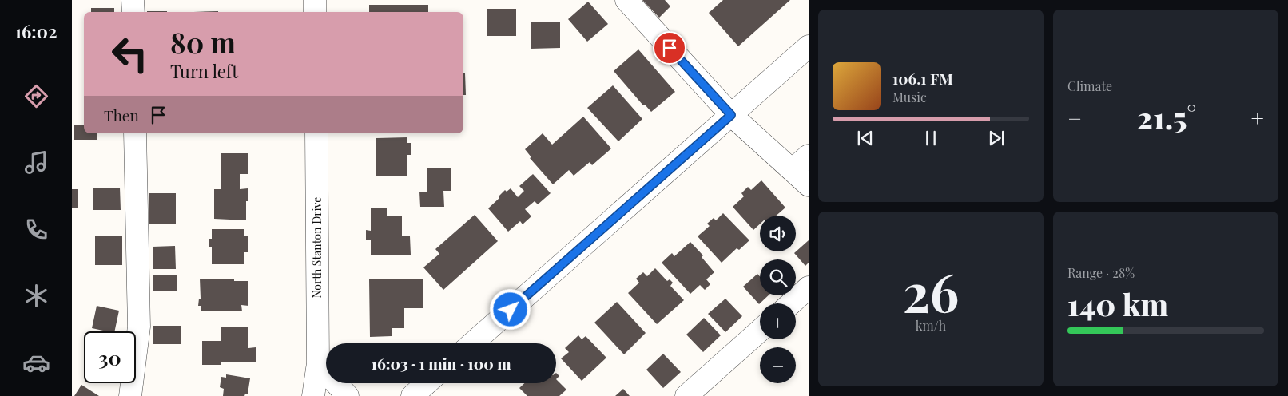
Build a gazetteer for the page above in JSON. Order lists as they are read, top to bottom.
{
  "streets": {
    "street": ["North Stanton Drive"]
  },
  "page": {
    "tabs": "16:02",
    "tile": [
      "Climate",
      ["26", "km/h"],
      ["Range · 28%", "140 km"]
    ],
    "turn": ["80 m", "Turn left"],
    "song": ["106.1 FM", "Music"],
    "then": "Then",
    "heat": ["−", "21.5°", "+"],
    "map_buttons": ["+", "−"],
    "limit": "30",
    "trip": "16:03 · 1 min · 100 m"
  }
}
